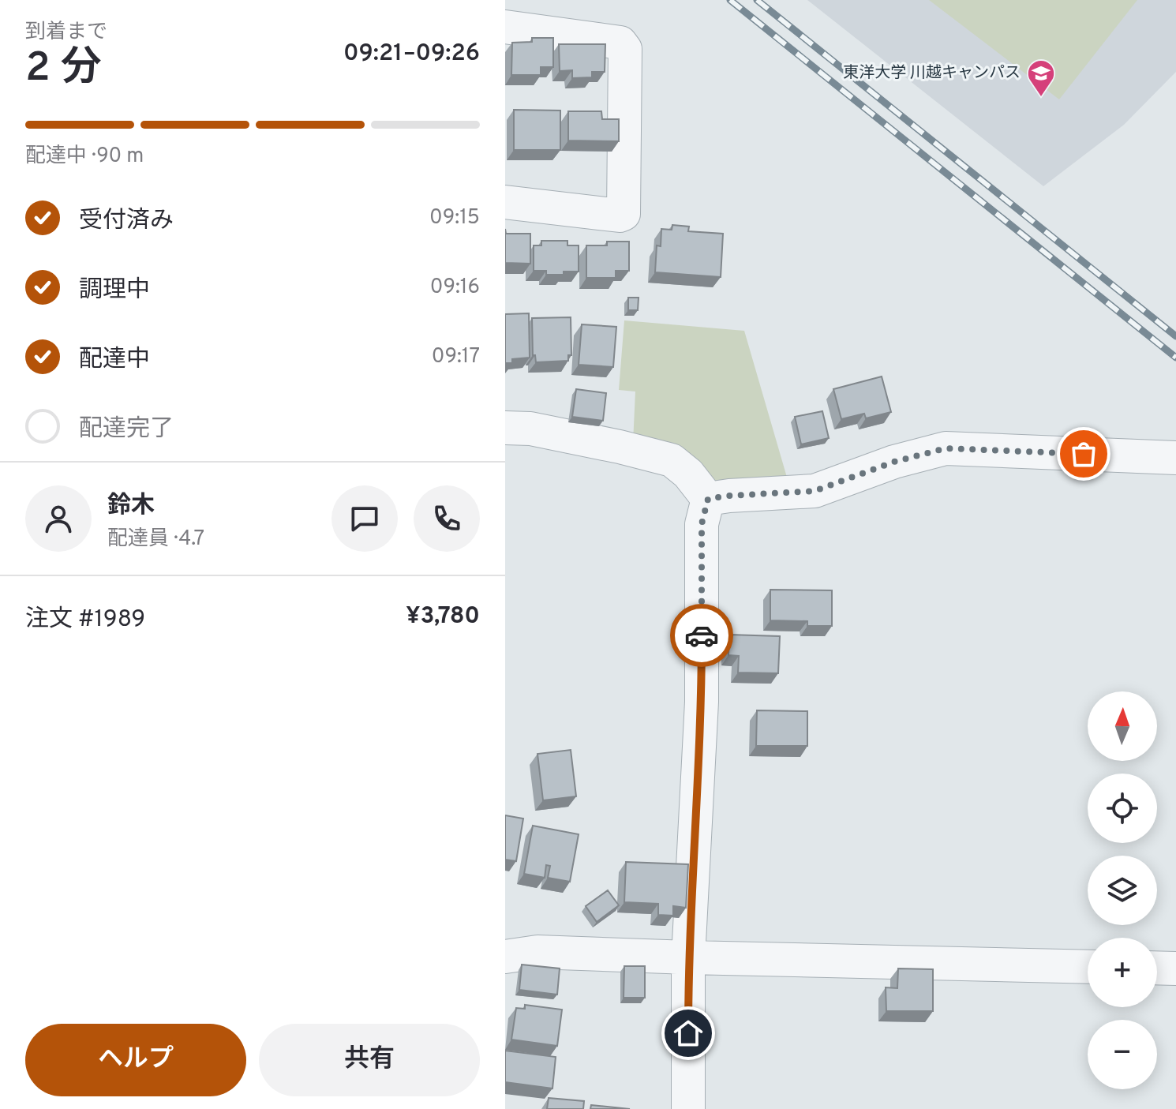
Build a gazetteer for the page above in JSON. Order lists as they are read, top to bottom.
{
  "places": {
    "school or university": ["東洋大学 川越キャンパス"]
  },
  "north": "top",
  "page": {
    "heading": ["2 分", "到着まで", "09:21–09:26"],
    "panel": [
      "鈴木",
      "配達員 · 4.7",
      "注文 #1989",
      "¥3,780"
    ],
    "bar": "配達中 · 90 m",
    "list": [
      ["受付済み", "09:15"],
      ["調理中", "09:16"],
      ["配達中", "09:17"],
      "配達完了"
    ],
    "map_buttons": ["+", "−"],
    "buttons": ["ヘルプ", "共有"]
  }
}
